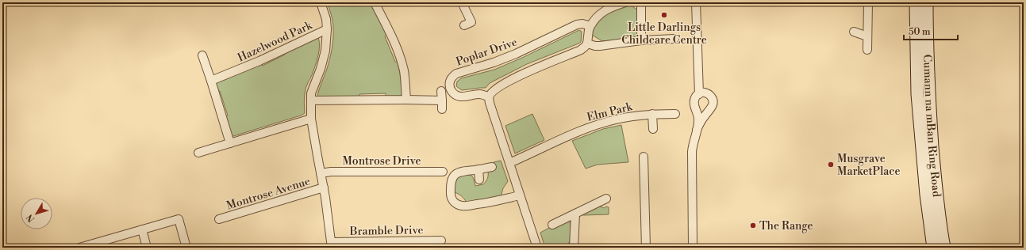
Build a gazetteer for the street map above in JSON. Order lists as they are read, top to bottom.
{
  "streets": {
    "main road": ["Cumann na mBan Ring Road"],
    "street": [
      "Hazelwood Park",
      "Poplar Drive",
      "Elm Park",
      "Montrose Drive",
      "Montrose Avenue",
      "Bramble Drive"
    ]
  },
  "crossings": [
    ["Hazelwood Park", "Montrose Drive"],
    ["Hazelwood Park", "Montrose Avenue"],
    ["Hazelwood Park", "Bramble Drive"]
  ],
  "places": ["Little Darlings Childcare Centre", "Musgrave MarketPlace", "The Range"],
  "scale_bar": "50 m",
  "north": "bottom left"
}
